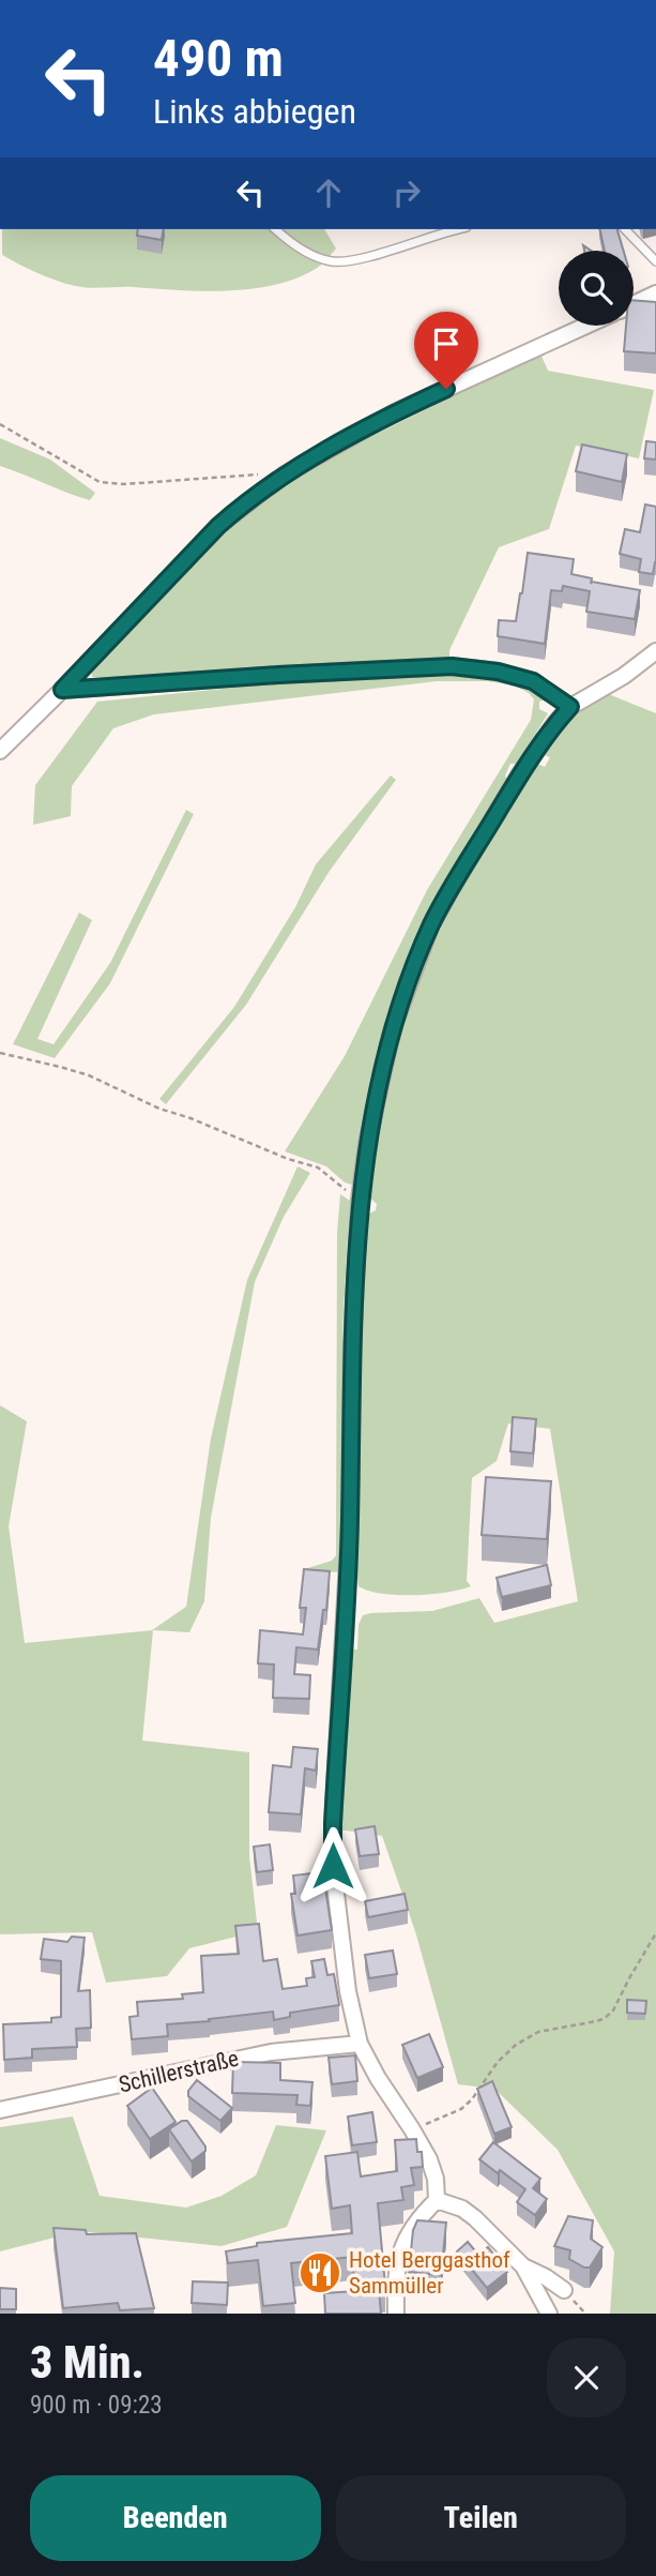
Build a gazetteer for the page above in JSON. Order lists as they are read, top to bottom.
{
  "streets": {
    "street": ["Schillerstraße"]
  },
  "places": {
    "restaurant": ["Hotel Berggasthof Sammüller"]
  },
  "page": {
    "turn": ["490 m", "Links abbiegen"],
    "heading": ["3 Min.", "900 m · 09:23"],
    "buttons": ["Beenden", "Teilen"]
  }
}
